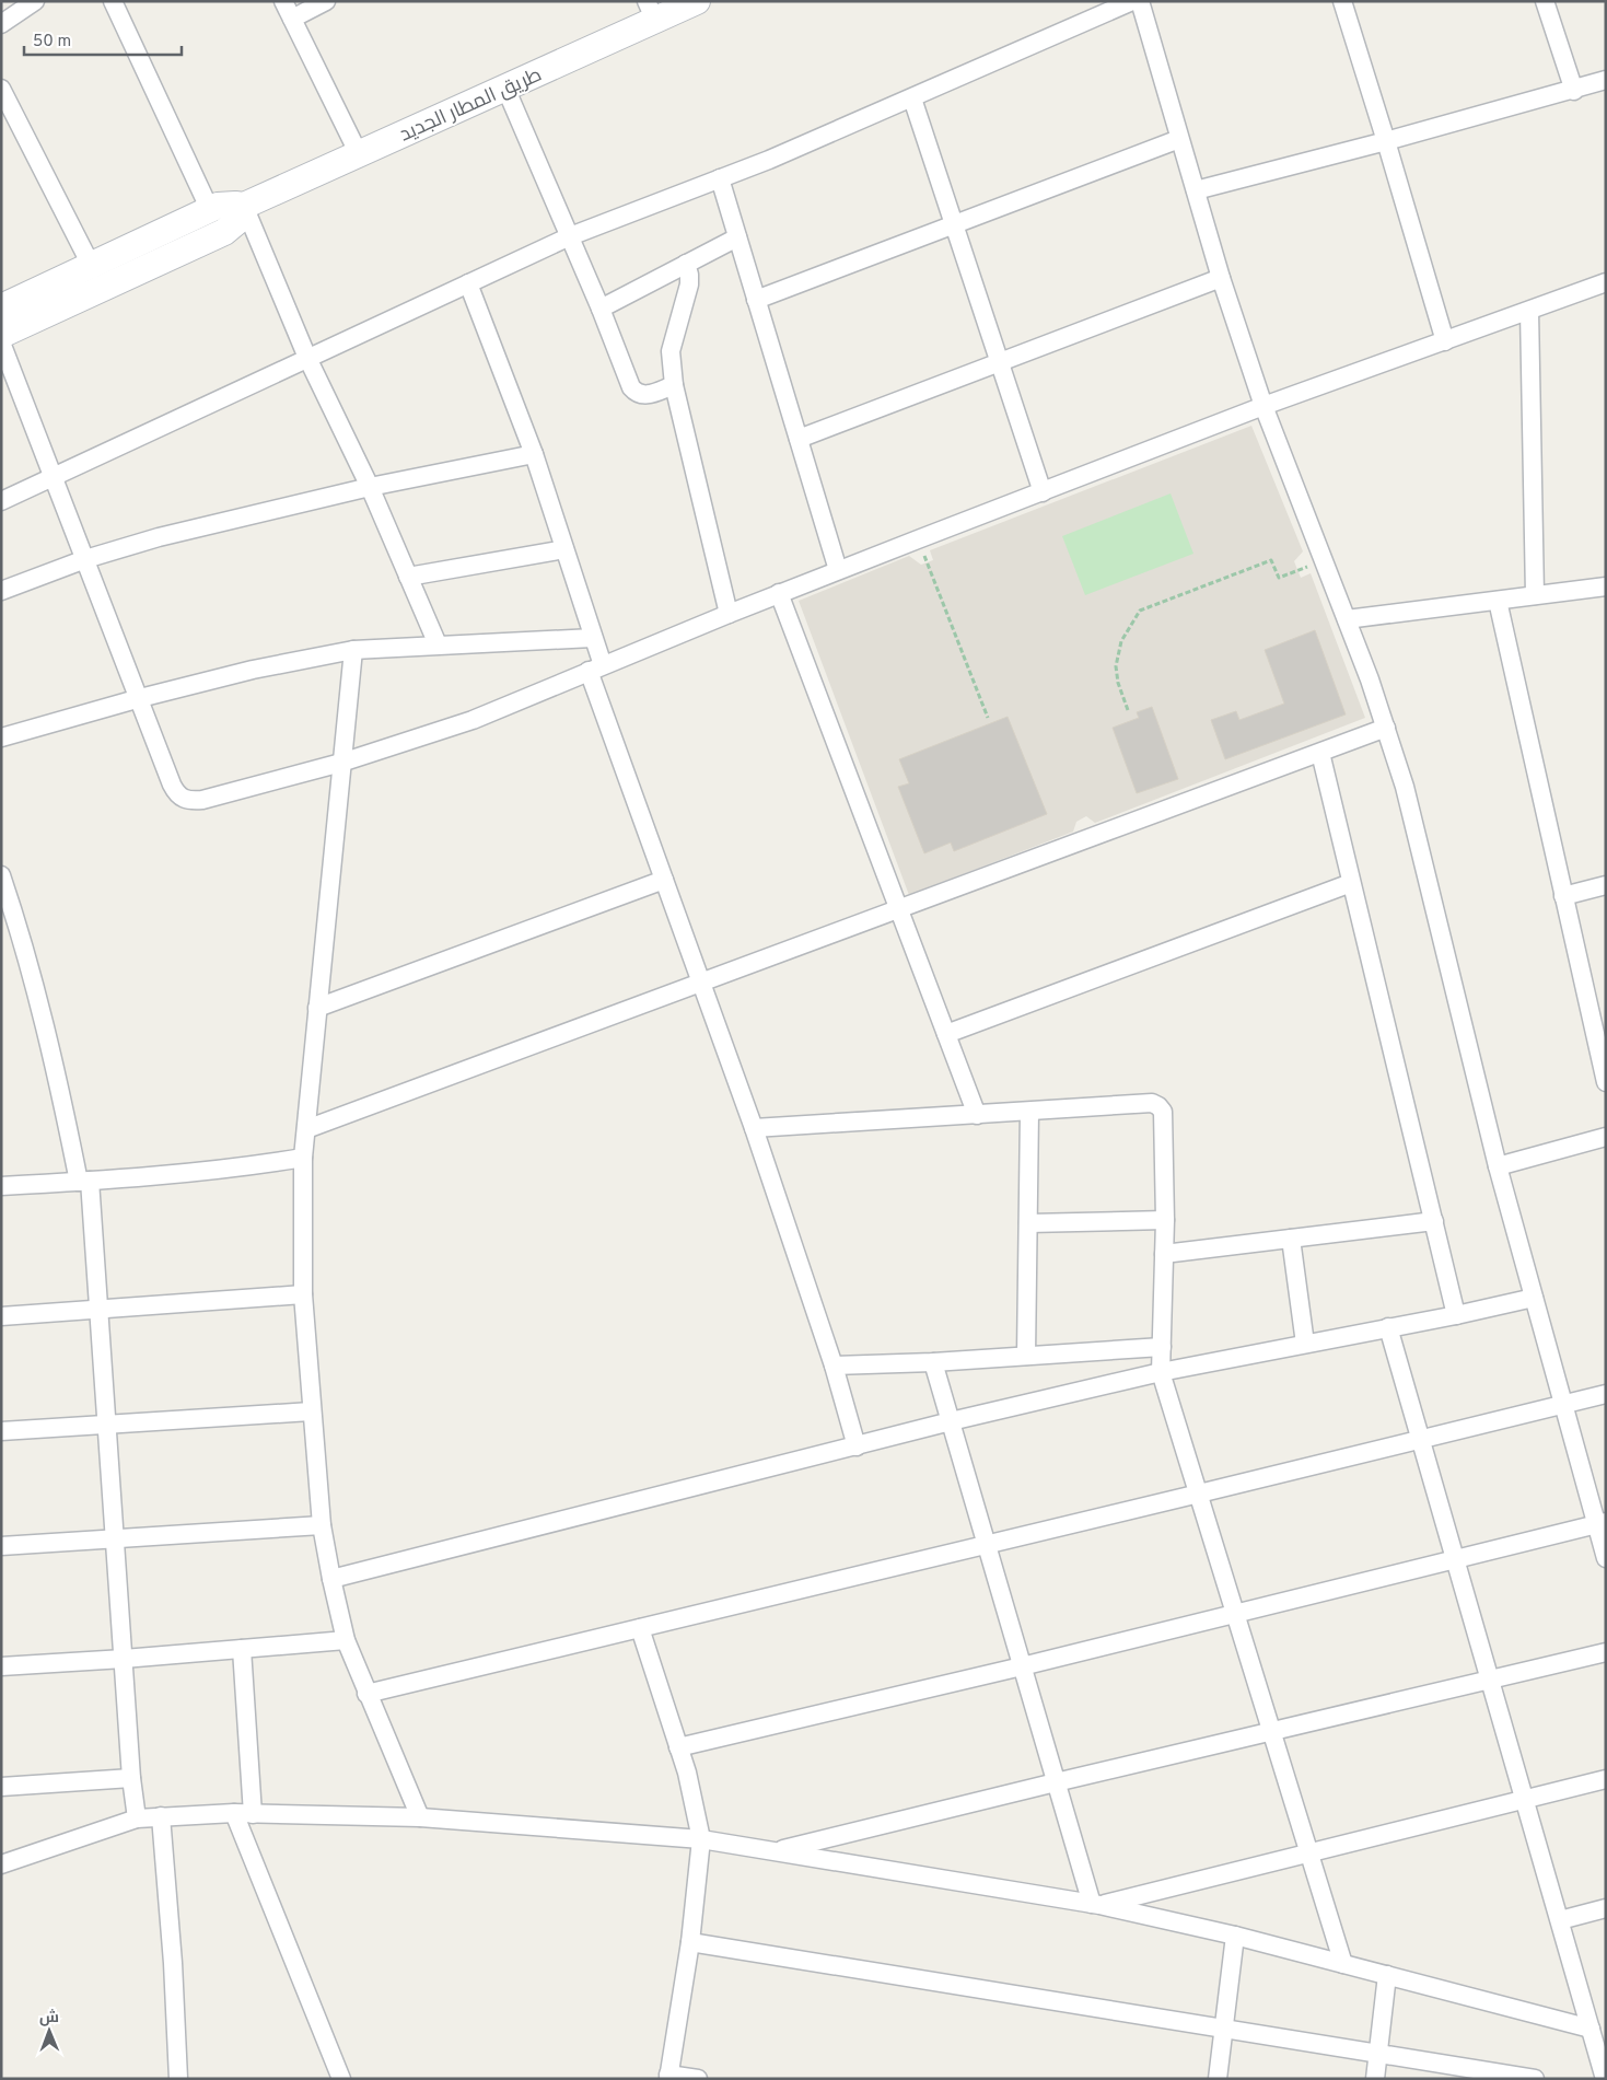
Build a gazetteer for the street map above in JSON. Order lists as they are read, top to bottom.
{
  "streets": {
    "street": ["طريق المطار الجديد"]
  },
  "scale_bar": "50 m",
  "north": "top"
}
